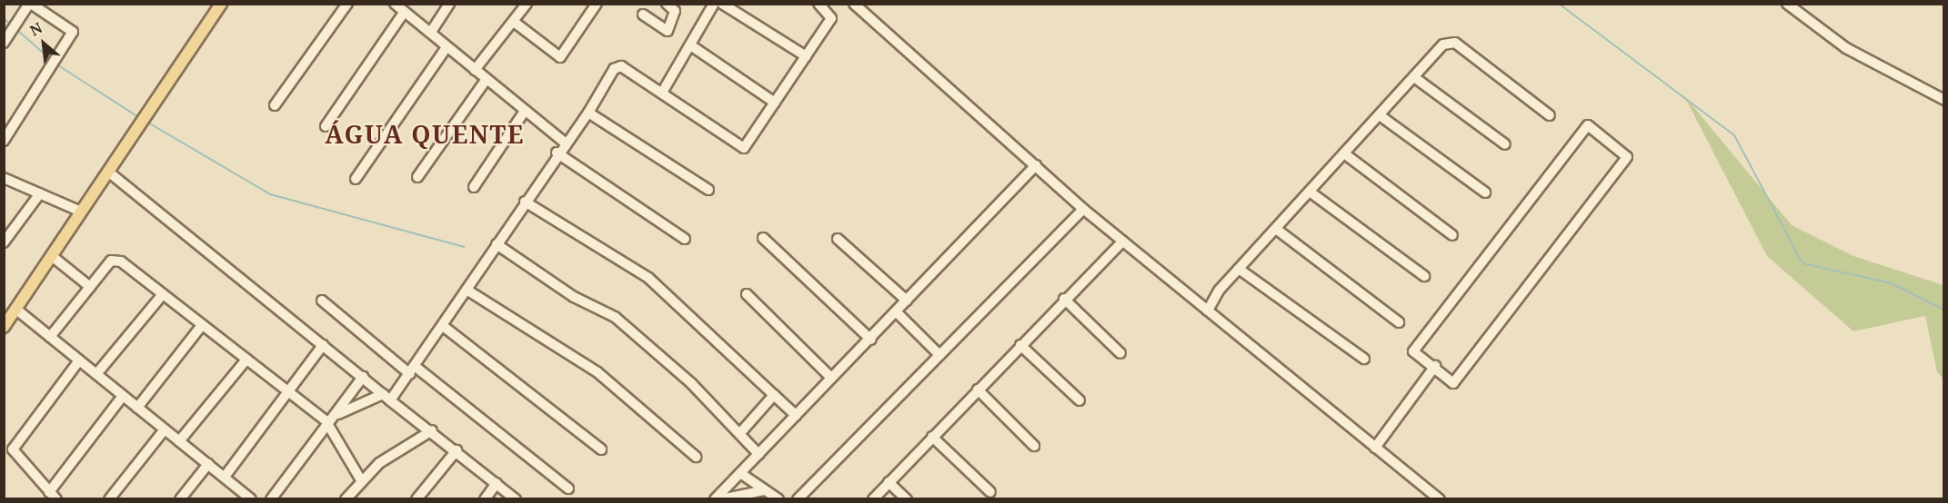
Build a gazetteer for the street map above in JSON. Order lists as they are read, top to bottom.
{
  "districts": ["ÁGUA QUENTE"],
  "north": "top left"
}
